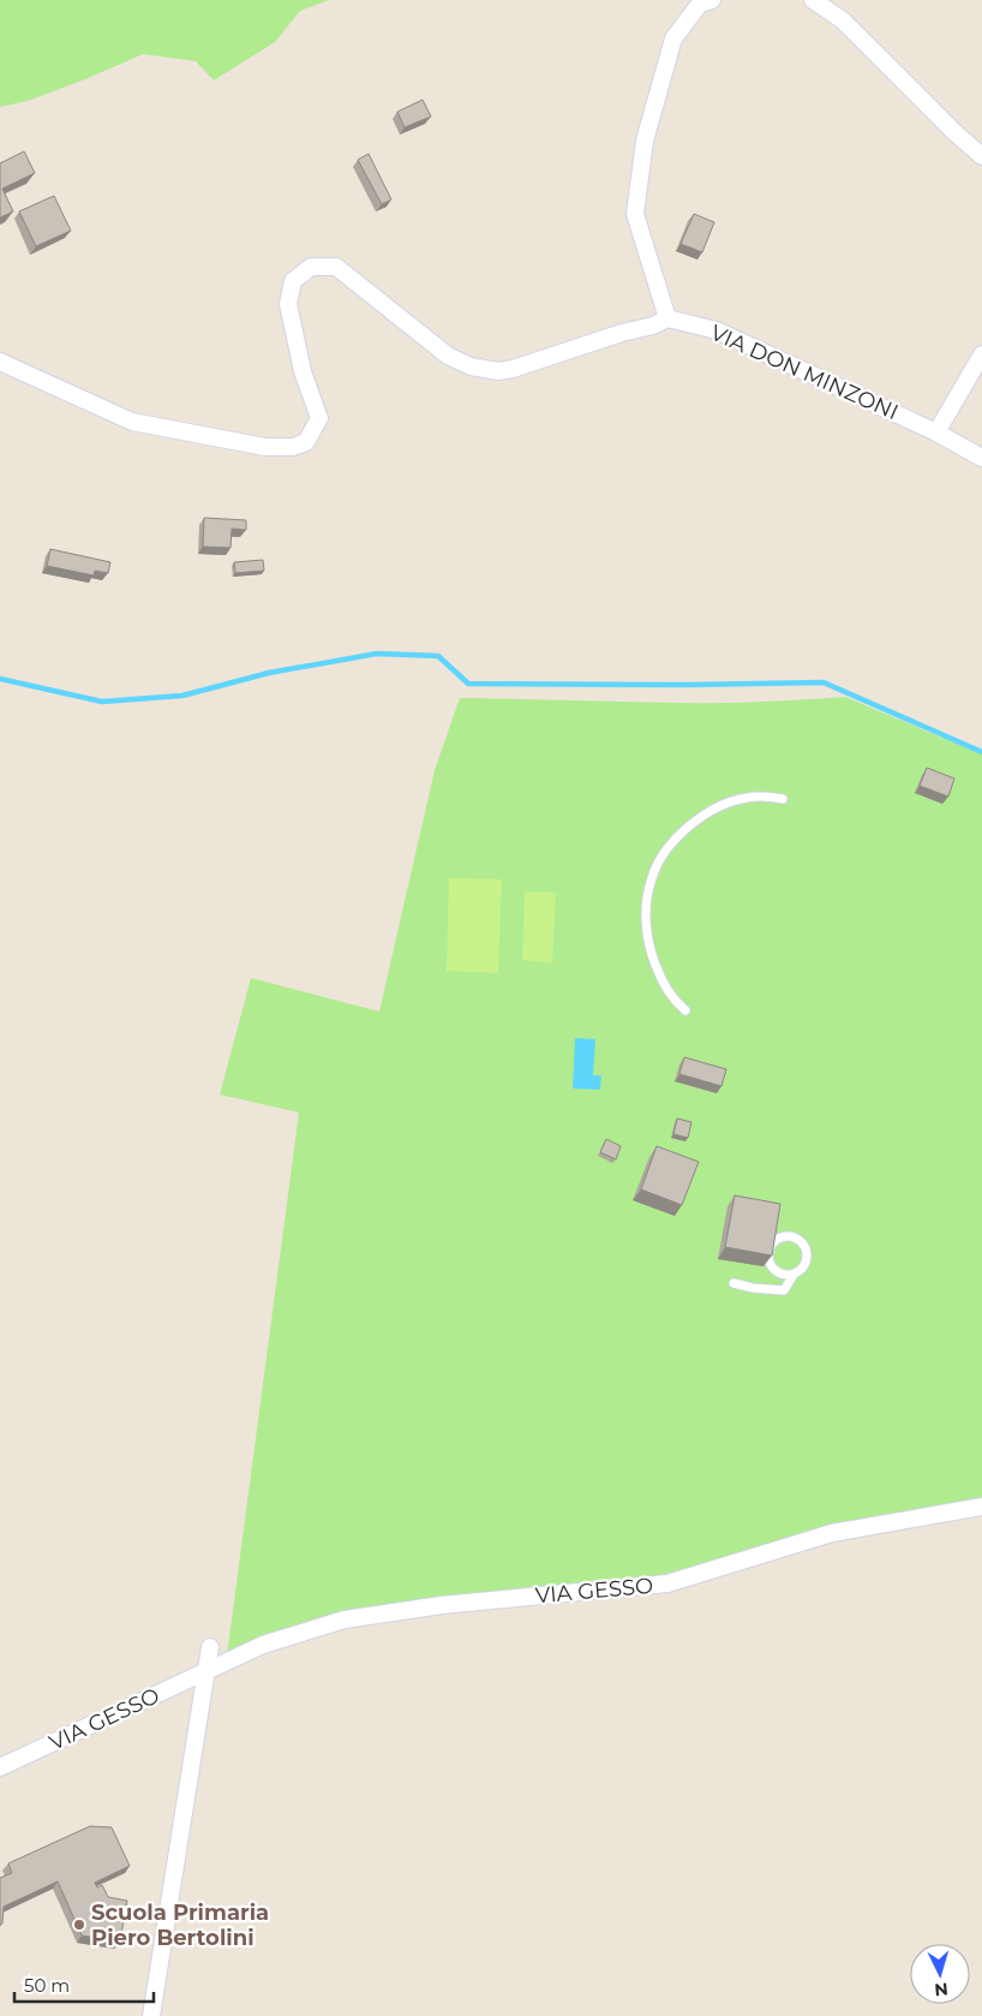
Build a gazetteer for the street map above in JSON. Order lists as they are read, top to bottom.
{
  "streets": {
    "street": ["VIA DON MINZONI", "VIA GESSO"]
  },
  "places": ["Scuola Primaria Piero Bertolini"],
  "scale_bar": "50 m",
  "north": "bottom"
}
